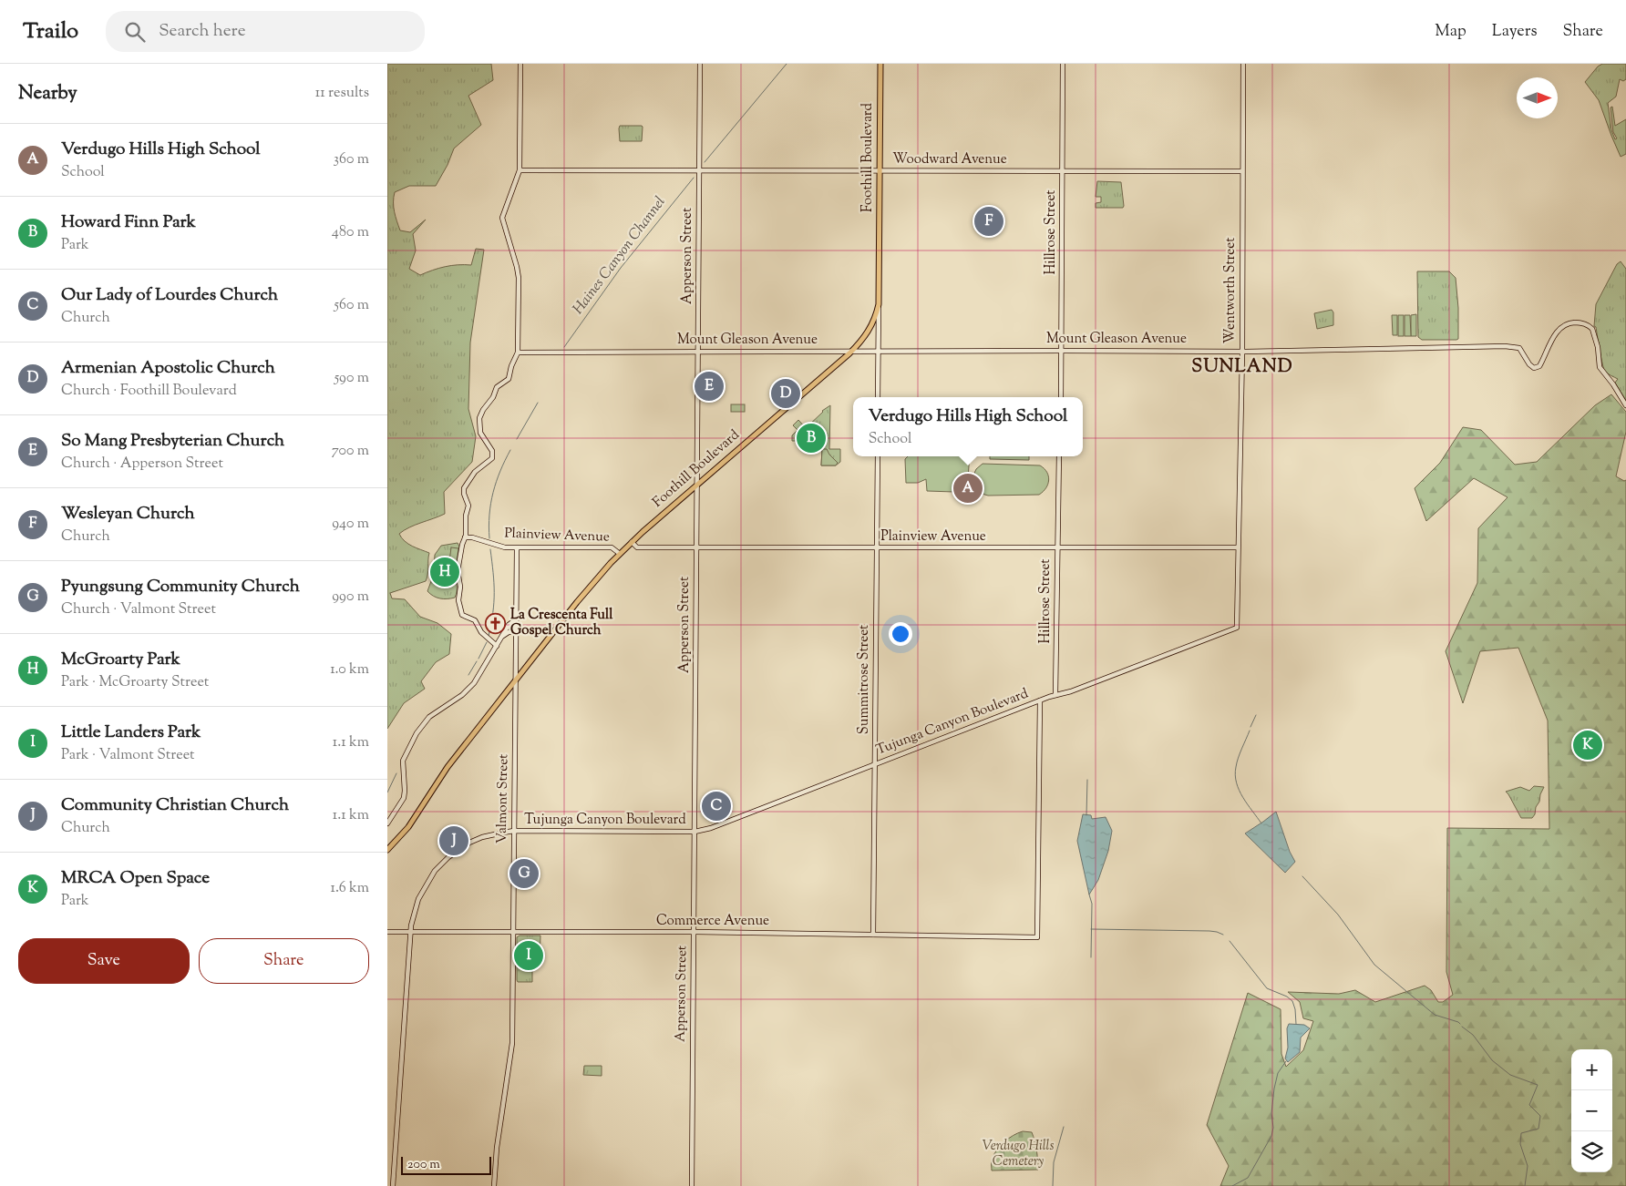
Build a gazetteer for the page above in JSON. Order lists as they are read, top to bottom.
{
  "streets": {
    "main road": ["Foothill Boulevard"],
    "street": [
      "Woodward Avenue",
      "Hillrose Street",
      "Apperson Street",
      "Wentworth Street",
      "Mount Gleason Avenue",
      "Plainview Avenue",
      "Summitrose Street",
      "Tujunga Canyon Boulevard",
      "Valmont Street",
      "Commerce Avenue"
    ]
  },
  "crossings": [
    ["Foothill Boulevard", "Woodward Avenue"],
    ["Foothill Boulevard", "Apperson Street"],
    ["Foothill Boulevard", "Mount Gleason Avenue"],
    ["Foothill Boulevard", "Plainview Avenue"],
    ["Foothill Boulevard", "Valmont Street"],
    ["Woodward Avenue", "Hillrose Street"],
    ["Woodward Avenue", "Apperson Street"],
    ["Woodward Avenue", "Wentworth Street"],
    ["Hillrose Street", "Mount Gleason Avenue"],
    ["Hillrose Street", "Plainview Avenue"],
    ["Hillrose Street", "Tujunga Canyon Boulevard"],
    ["Apperson Street", "Mount Gleason Avenue"],
    ["Apperson Street", "Plainview Avenue"],
    ["Apperson Street", "Tujunga Canyon Boulevard"],
    ["Apperson Street", "Commerce Avenue"],
    ["Wentworth Street", "Mount Gleason Avenue"],
    ["Wentworth Street", "Plainview Avenue"],
    ["Wentworth Street", "Tujunga Canyon Boulevard"],
    ["Plainview Avenue", "Summitrose Street"],
    ["Plainview Avenue", "Valmont Street"],
    ["Summitrose Street", "Tujunga Canyon Boulevard"],
    ["Summitrose Street", "Commerce Avenue"],
    ["Tujunga Canyon Boulevard", "Valmont Street"],
    ["Tujunga Canyon Boulevard", "Commerce Avenue"],
    ["Valmont Street", "Commerce Avenue"]
  ],
  "districts": ["SUNLAND"],
  "water": ["Haines Canyon Channel"],
  "parks": ["Verdugo Hills Cemetery"],
  "places": {
    "church": ["La Crescenta Full Gospel Church"]
  },
  "scale_bar": "200 m",
  "north": "right",
  "page": {
    "header": "Trailo",
    "search": "Search here",
    "nav": ["Map", "Layers", "Share"],
    "heading": ["Nearby", "11 results"],
    "list": [
      {
        "mark": "A",
        "name": "Verdugo Hills High School",
        "note": "School",
        "value": "360 m"
      },
      {
        "mark": "B",
        "name": "Howard Finn Park",
        "note": "Park",
        "value": "480 m"
      },
      {
        "mark": "C",
        "name": "Our Lady of Lourdes Church",
        "note": "Church",
        "value": "560 m"
      },
      {
        "mark": "D",
        "name": "Armenian Apostolic Church",
        "note": "Church · Foothill Boulevard",
        "value": "590 m"
      },
      {
        "mark": "E",
        "name": "So Mang Presbyterian Church",
        "note": "Church · Apperson Street",
        "value": "700 m"
      },
      {
        "mark": "F",
        "name": "Wesleyan Church",
        "note": "Church",
        "value": "940 m"
      },
      {
        "mark": "G",
        "name": "Pyungsung Community Church",
        "note": "Church · Valmont Street",
        "value": "990 m"
      },
      {
        "mark": "H",
        "name": "McGroarty Park",
        "note": "Park · McGroarty Street",
        "value": "1.0 km"
      },
      {
        "mark": "I",
        "name": "Little Landers Park",
        "note": "Park · Valmont Street",
        "value": "1.1 km"
      },
      {
        "mark": "J",
        "name": "Community Christian Church",
        "note": "Church",
        "value": "1.1 km"
      },
      {
        "mark": "K",
        "name": "MRCA Open Space",
        "note": "Park",
        "value": "1.6 km"
      }
    ],
    "pins": [
      "F",
      "E",
      "D",
      "B",
      "A",
      "H",
      "K",
      "C",
      "J",
      "G",
      "I"
    ],
    "popup": ["Verdugo Hills High School", "School"],
    "buttons": ["Save", "Share"],
    "map_buttons": ["+", "−"],
    "scale": "200 m"
  }
}
